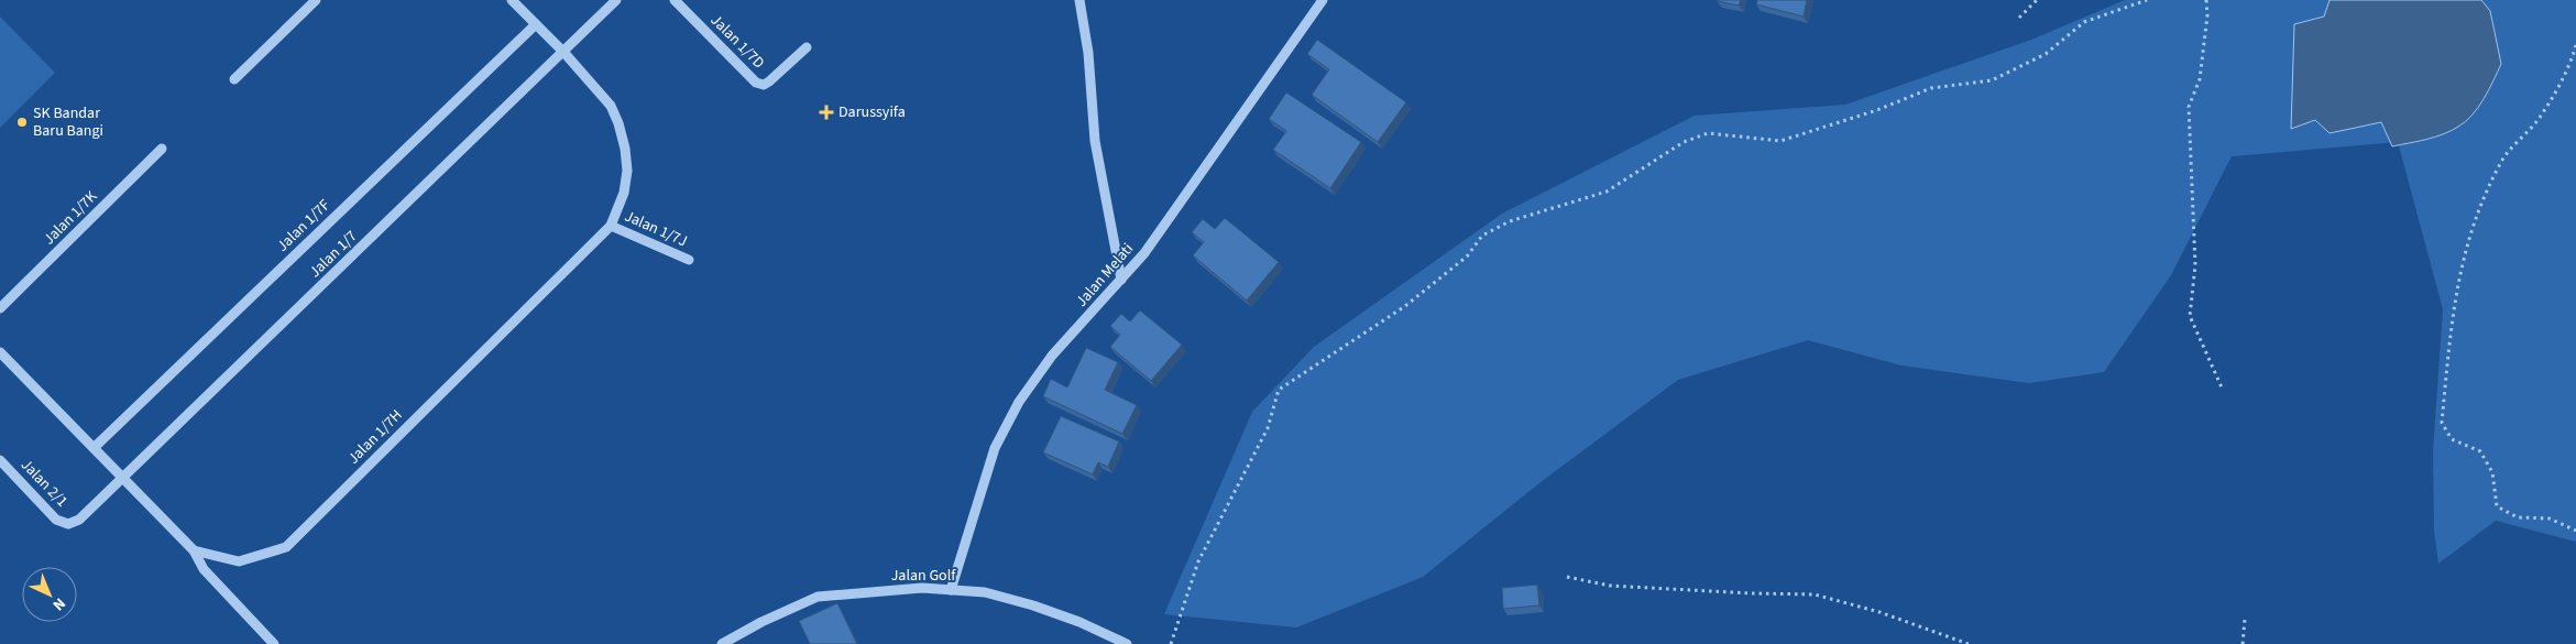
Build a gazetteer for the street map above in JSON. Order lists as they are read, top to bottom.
{
  "streets": {
    "street": [
      "Jalan 1/7D",
      "Jalan 1/7K",
      "Jalan 1/7F",
      "Jalan 1/7J",
      "Jalan 1/7",
      "Jalan Melati",
      "Jalan 1/7H",
      "Jalan 2/1",
      "Jalan Golf"
    ]
  },
  "crossings": [
    ["Jalan 1/7F", "Jalan 1/7H"],
    ["Jalan 1/7J", "Jalan 1/7H"],
    ["Jalan 1/7", "Jalan 1/7H"],
    ["Jalan 1/7", "Jalan 2/1"],
    ["Jalan Melati", "Jalan Golf"]
  ],
  "places": {
    "health": ["Darussyifa"],
    "other": ["SK Bandar Baru Bangi"]
  },
  "north": "bottom right"
}
